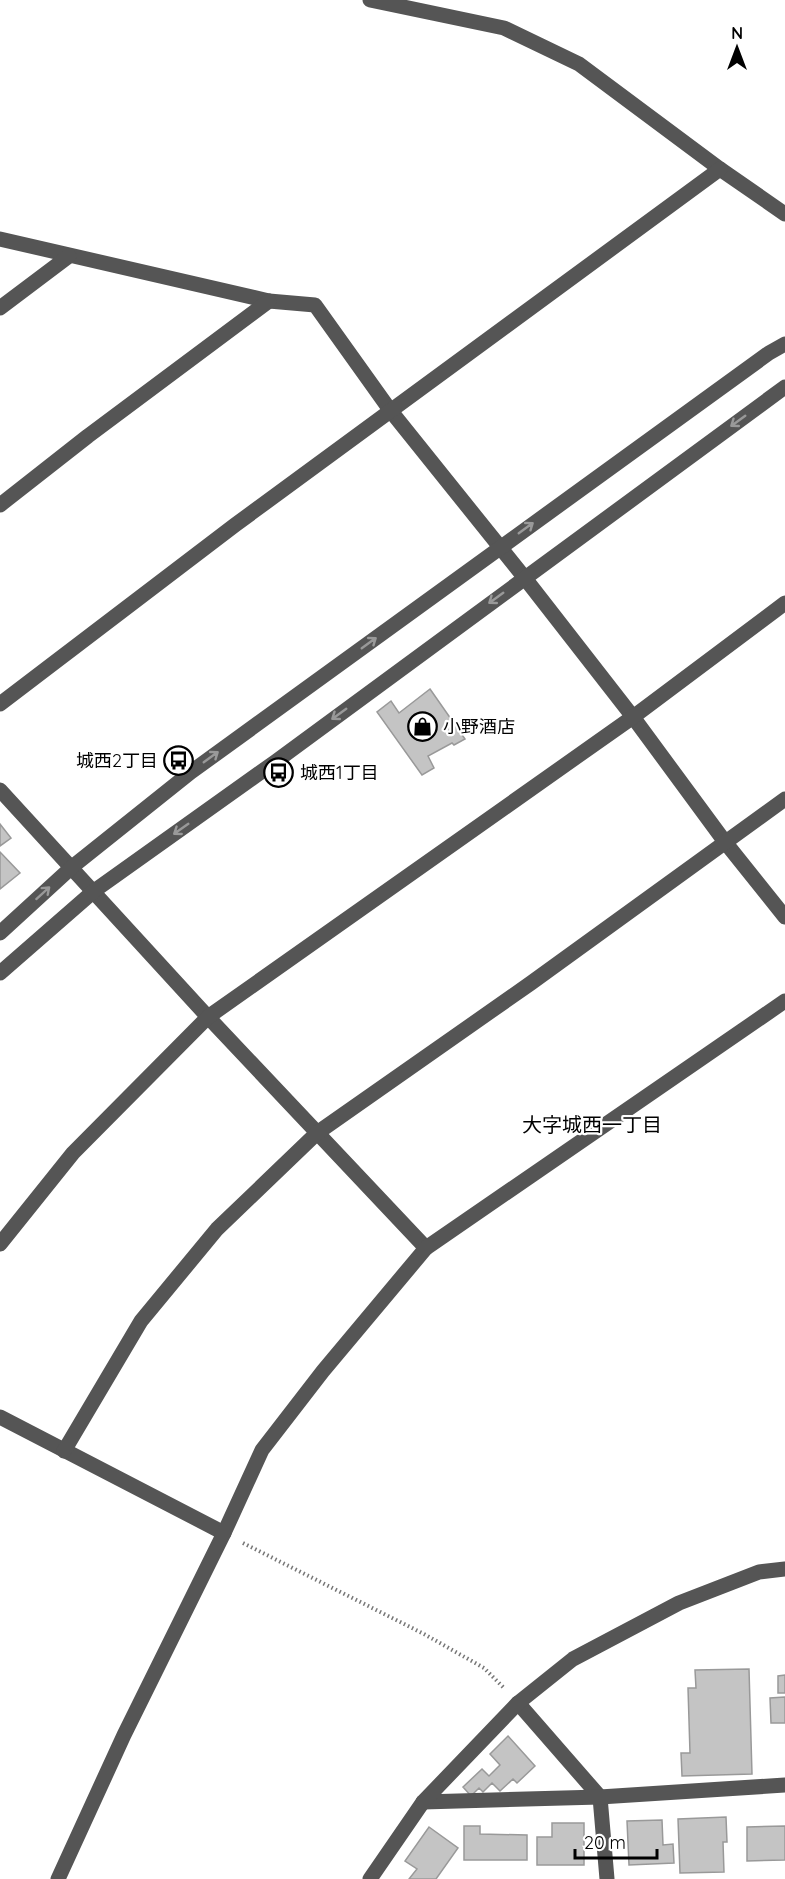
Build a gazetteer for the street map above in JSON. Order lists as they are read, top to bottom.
{
  "districts": ["大字城西一丁目"],
  "places": {
    "shop": ["小野酒店"],
    "bus stop": ["城西2丁目", "城西1丁目"]
  },
  "scale_bar": "20 m",
  "north": "top"
}
